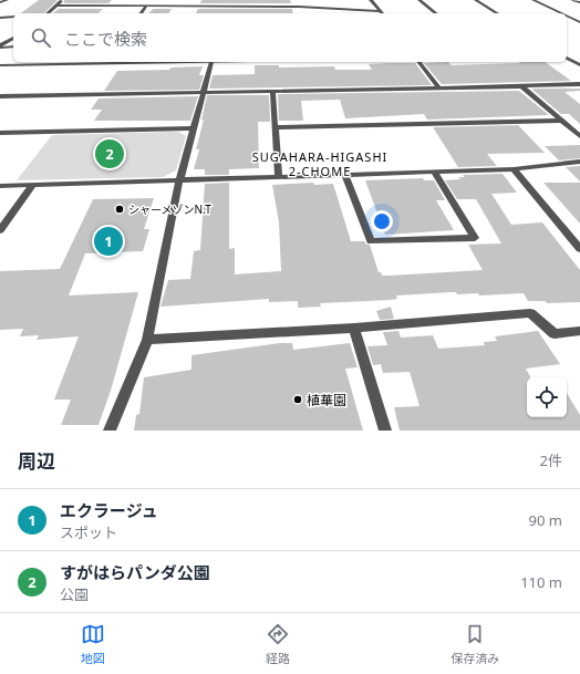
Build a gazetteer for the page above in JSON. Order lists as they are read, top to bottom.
{
  "districts": ["SUGAHARA-HIGASHI 2-CHOME"],
  "places": ["シャーメゾンN.T", "植華園"],
  "page": {
    "search": "ここで検索",
    "pins": ["2", "1"],
    "heading": ["周辺", "2件"],
    "list": [
      {
        "mark": "1",
        "name": "エクラージュ",
        "note": "スポット",
        "value": "90 m"
      },
      {
        "mark": "2",
        "name": "すがはらパンダ公園",
        "note": "公園",
        "value": "110 m"
      }
    ],
    "nav": ["地図", "経路", "保存済み"]
  }
}
